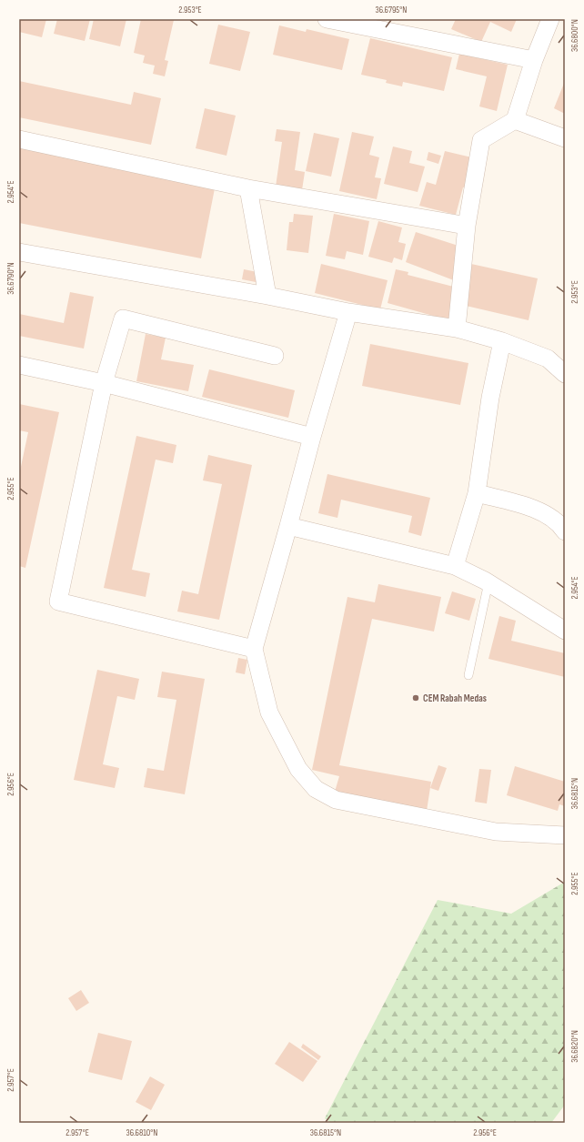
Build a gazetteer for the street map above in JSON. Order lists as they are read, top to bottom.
{
  "places": ["CEM Rabah Medas"],
  "coordinates": [
    "2.953°E",
    "36.6795°N",
    "36.6800°N",
    "2.954°E",
    "36.6790°N",
    "2.955°E",
    "2.956°E",
    "36.6815°N",
    "36.6820°N",
    "2.957°E",
    "36.6810°N"
  ]
}
